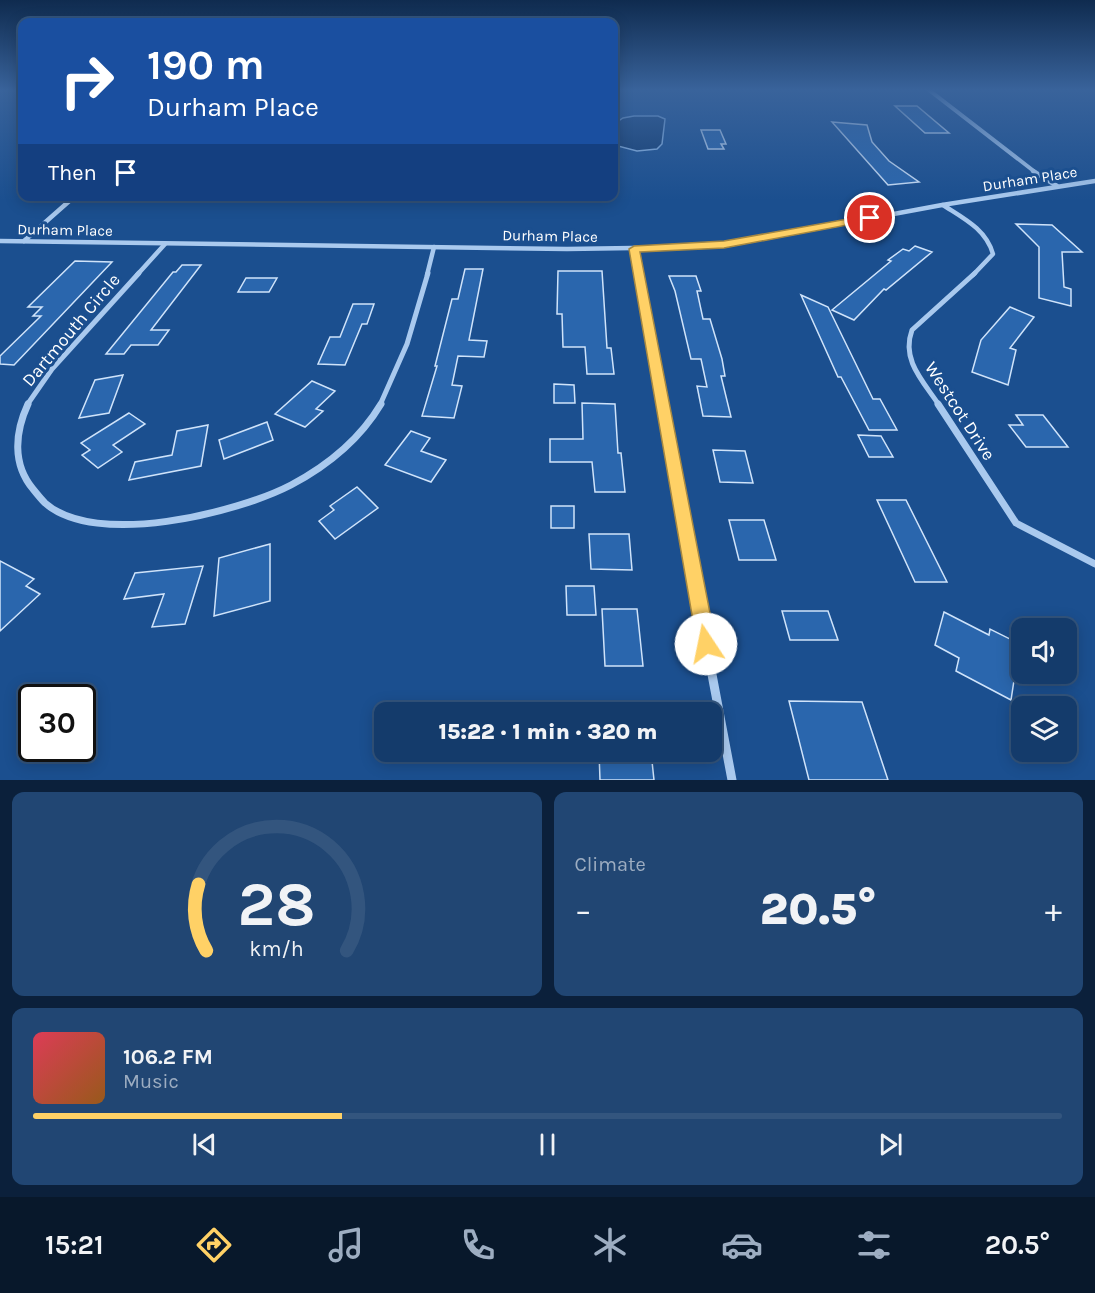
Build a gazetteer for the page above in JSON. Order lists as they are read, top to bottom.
{
  "streets": {
    "street": ["Durham Place", "Dartmouth Circle", "Westcot Drive"]
  },
  "crossings": [
    ["Durham Place", "Dartmouth Circle"],
    ["Durham Place", "Westcot Drive"]
  ],
  "page": {
    "turn": ["190 m", "Durham Place"],
    "then": "Then",
    "limit": "30",
    "trip": "15:22 · 1 min · 320 m",
    "tile": "Climate",
    "heat": ["−", "20.5°", "+"],
    "song": ["106.2 FM", "Music"],
    "tabs": ["15:21", "20.5°"],
    "gauge": ["28", "km/h"]
  }
}
